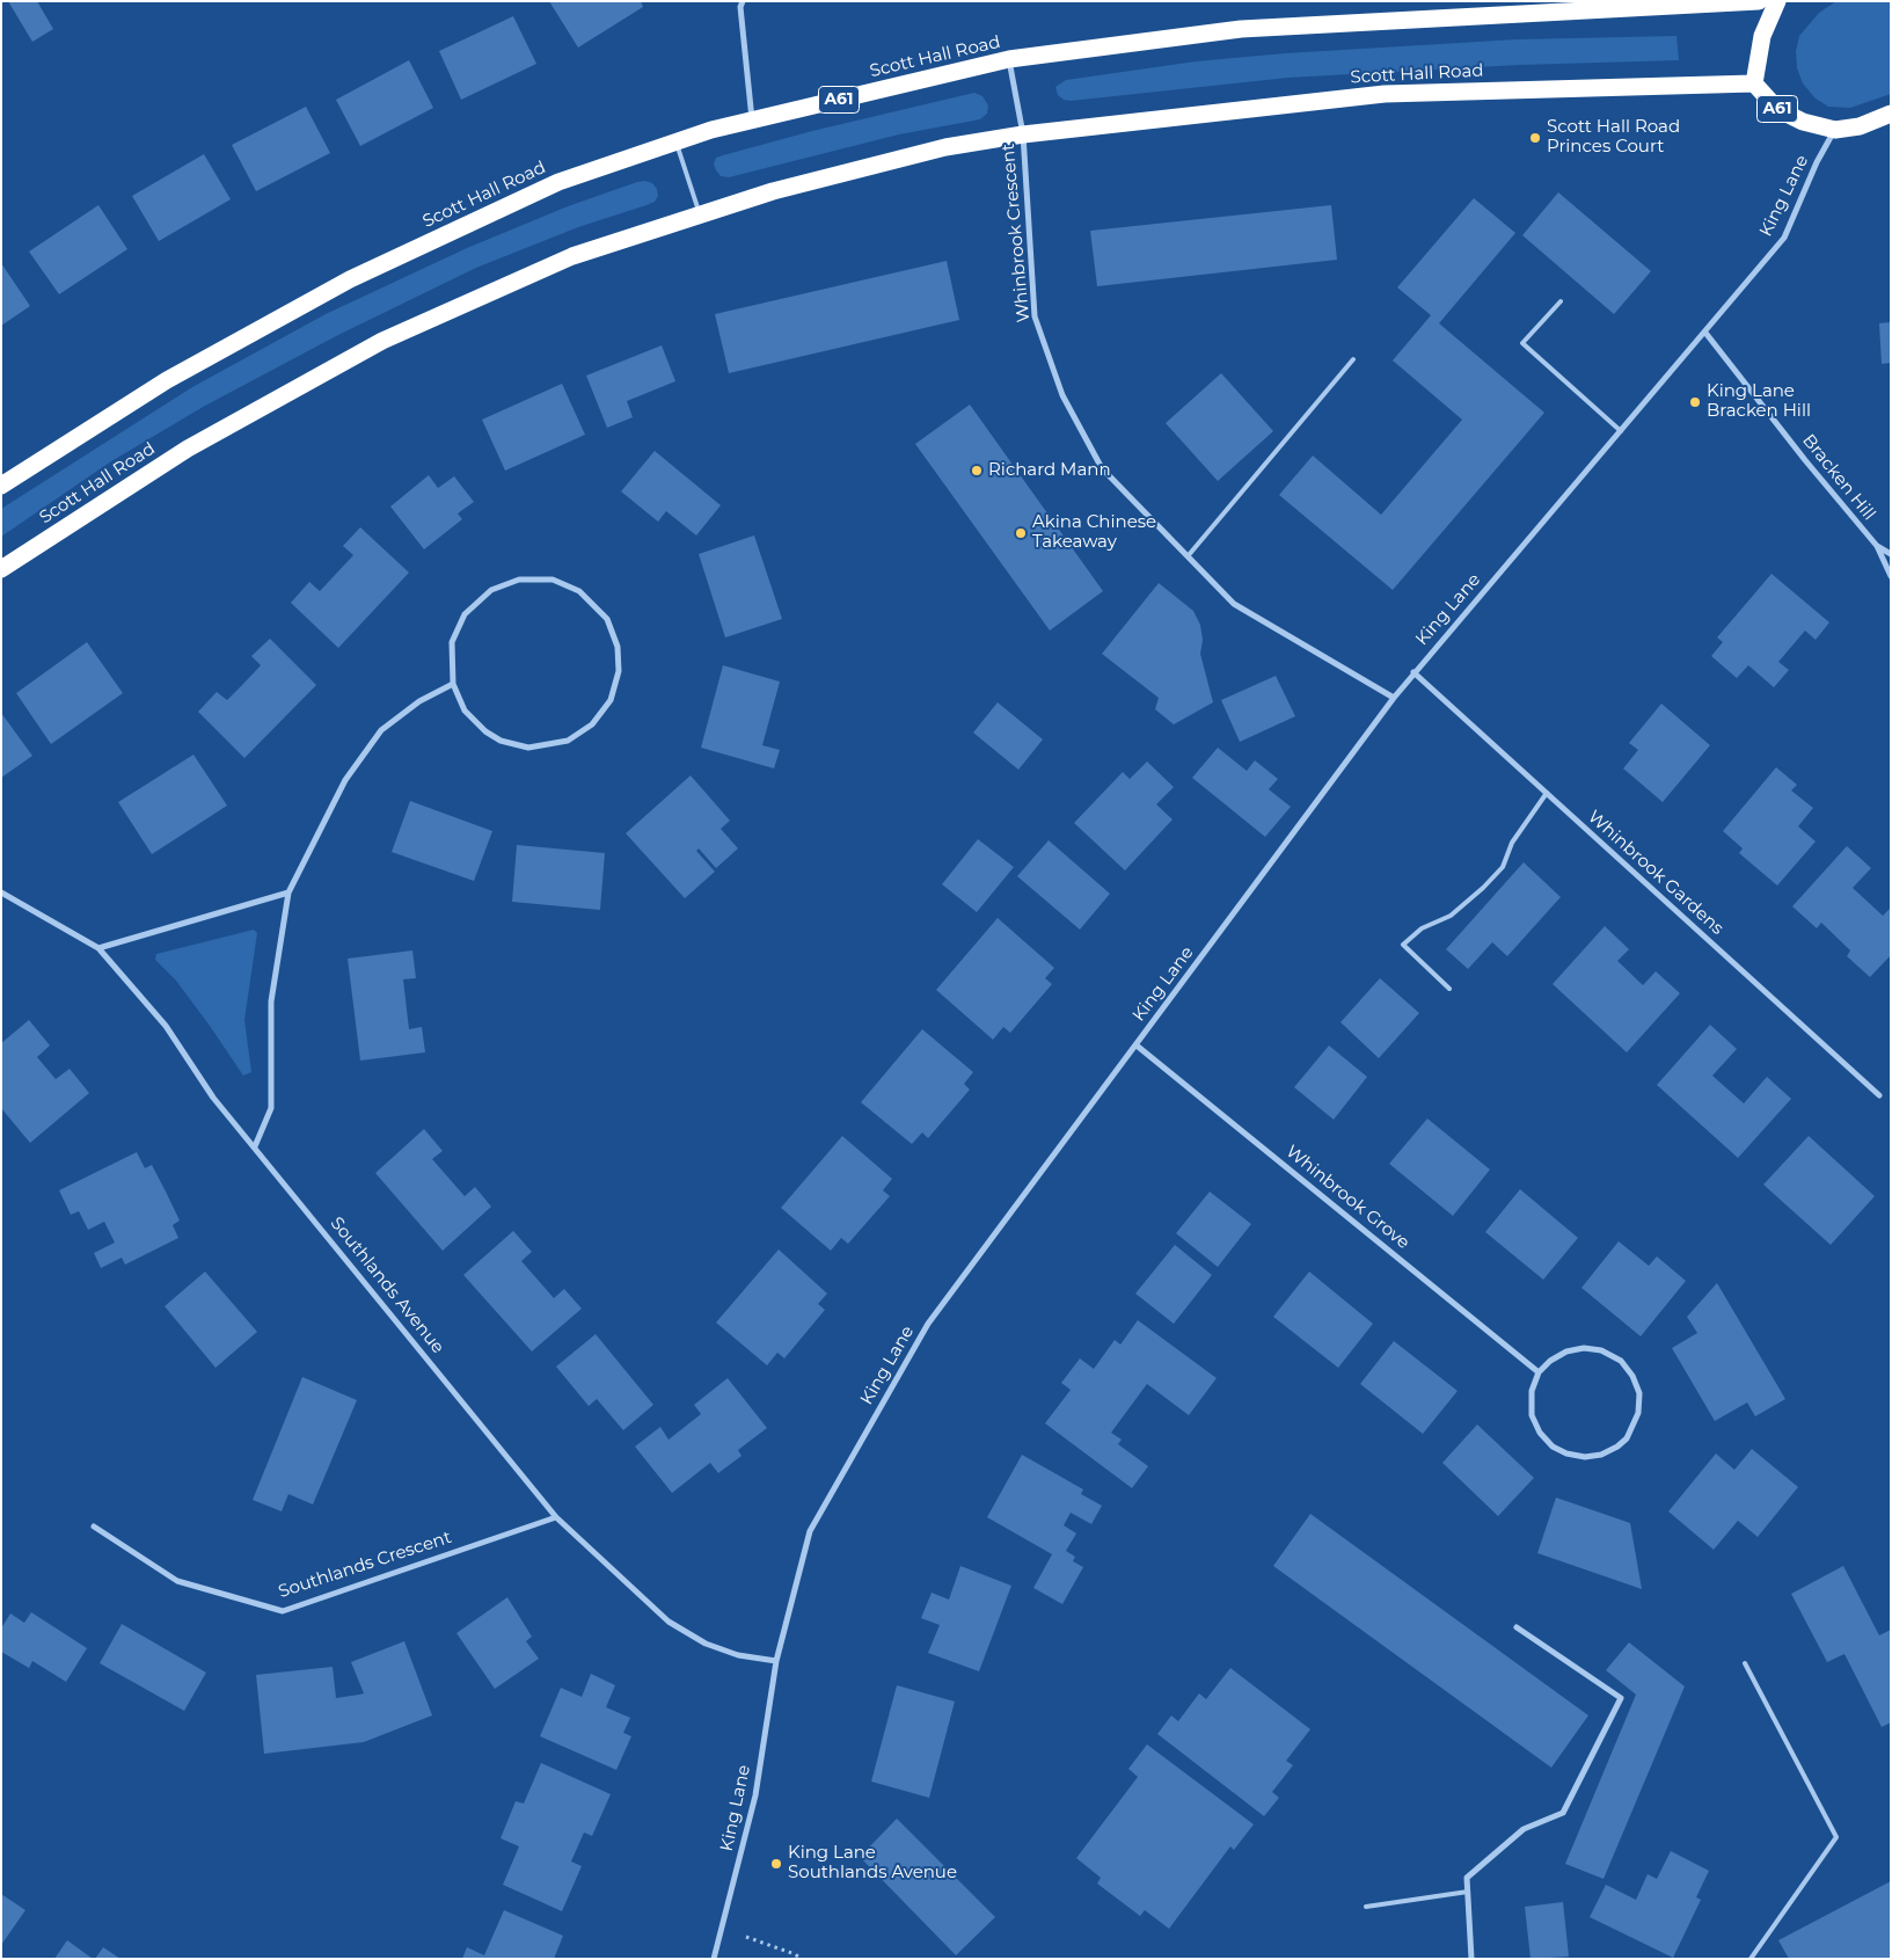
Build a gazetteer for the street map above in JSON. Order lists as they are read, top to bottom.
{
  "streets": {
    "highway": ["Scott Hall Road", "A61"],
    "street": [
      "King Lane",
      "Whinbrook Crescent",
      "Bracken Hill",
      "Whinbrook Gardens",
      "Whinbrook Grove",
      "Southlands Avenue",
      "Southlands Crescent"
    ]
  },
  "crossings": [
    ["Scott Hall Road", "A61"],
    ["Scott Hall Road", "Whinbrook Crescent"],
    ["A61", "King Lane"],
    ["King Lane", "Whinbrook Crescent"],
    ["King Lane", "Bracken Hill"],
    ["King Lane", "Whinbrook Gardens"],
    ["King Lane", "Whinbrook Grove"],
    ["King Lane", "Southlands Avenue"],
    ["Southlands Avenue", "Southlands Crescent"]
  ],
  "places": [
    "Scott Hall Road Princes Court",
    "King Lane Bracken Hill",
    "Richard Mann",
    "Akina Chinese Takeaway",
    "King Lane Southlands Avenue"
  ]
}
